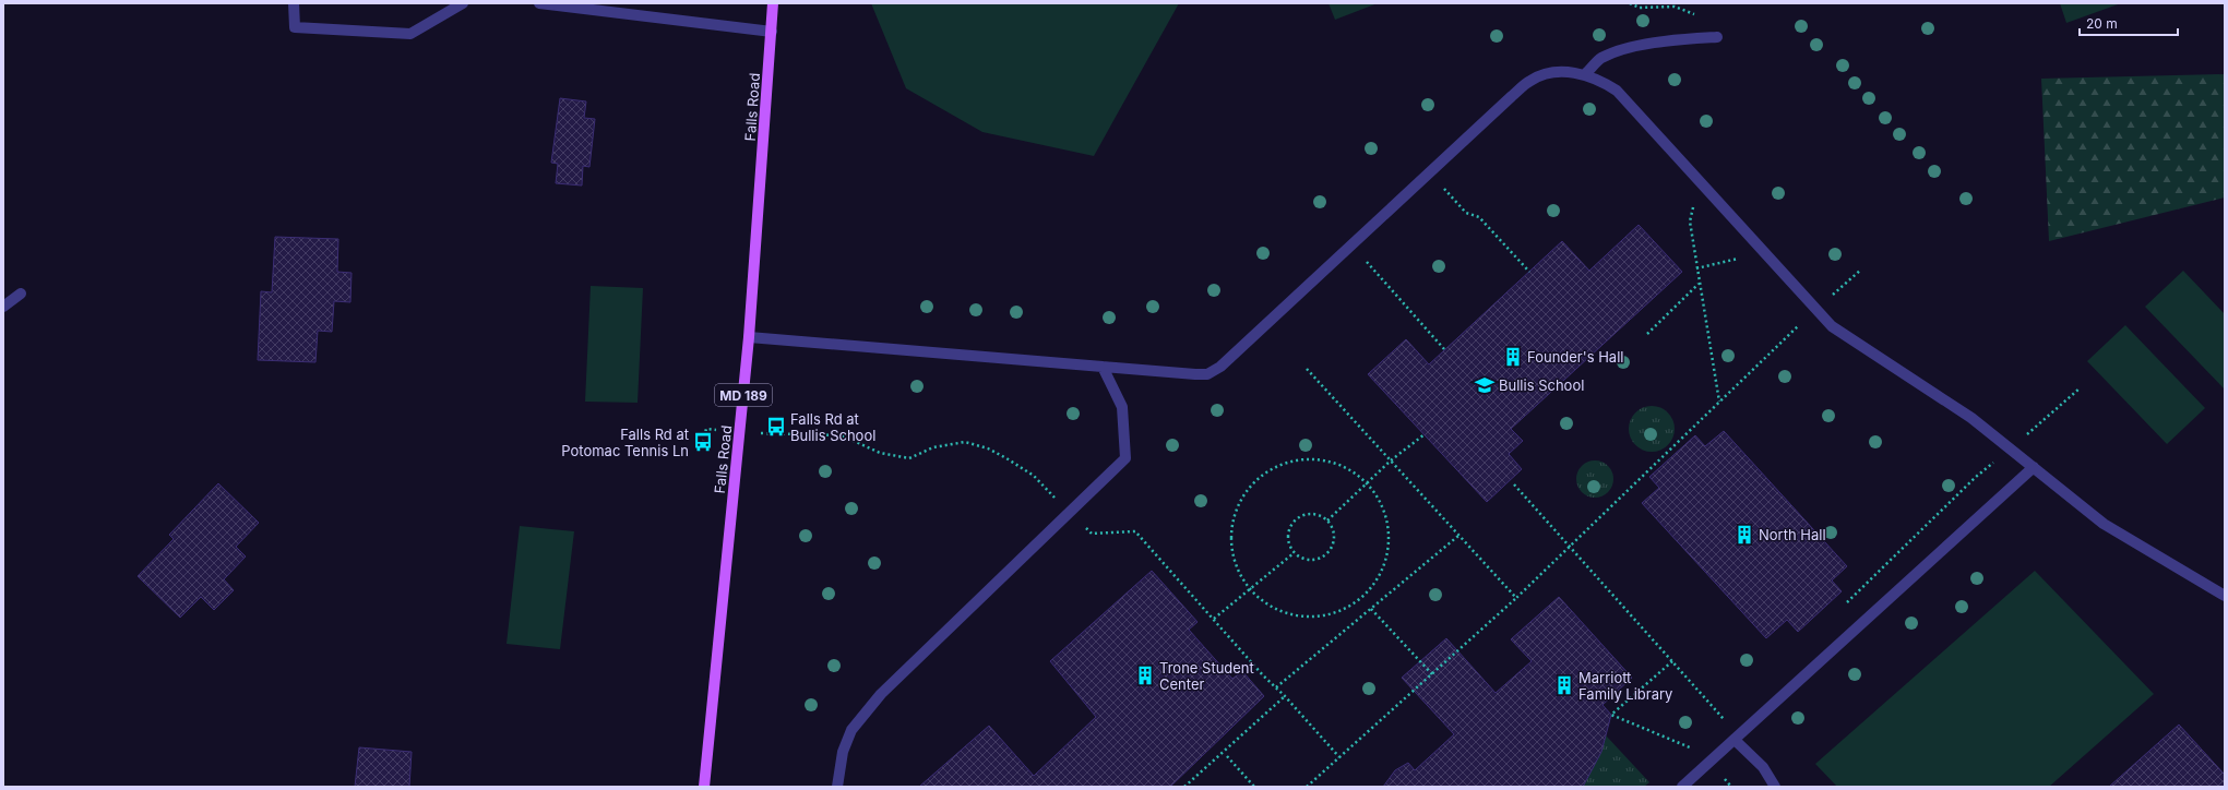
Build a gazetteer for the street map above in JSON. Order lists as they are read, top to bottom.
{
  "streets": {
    "main road": ["Falls Road", "MD 189"]
  },
  "places": {
    "building": [
      "Founder's Hall",
      "North Hall",
      "Trone Student Center",
      "Marriott Family Library"
    ],
    "school or university": ["Bullis School"],
    "bus stop": ["Falls Rd at Bullis School", "Falls Rd at Potomac Tennis Ln"]
  },
  "scale_bar": "20 m"
}
